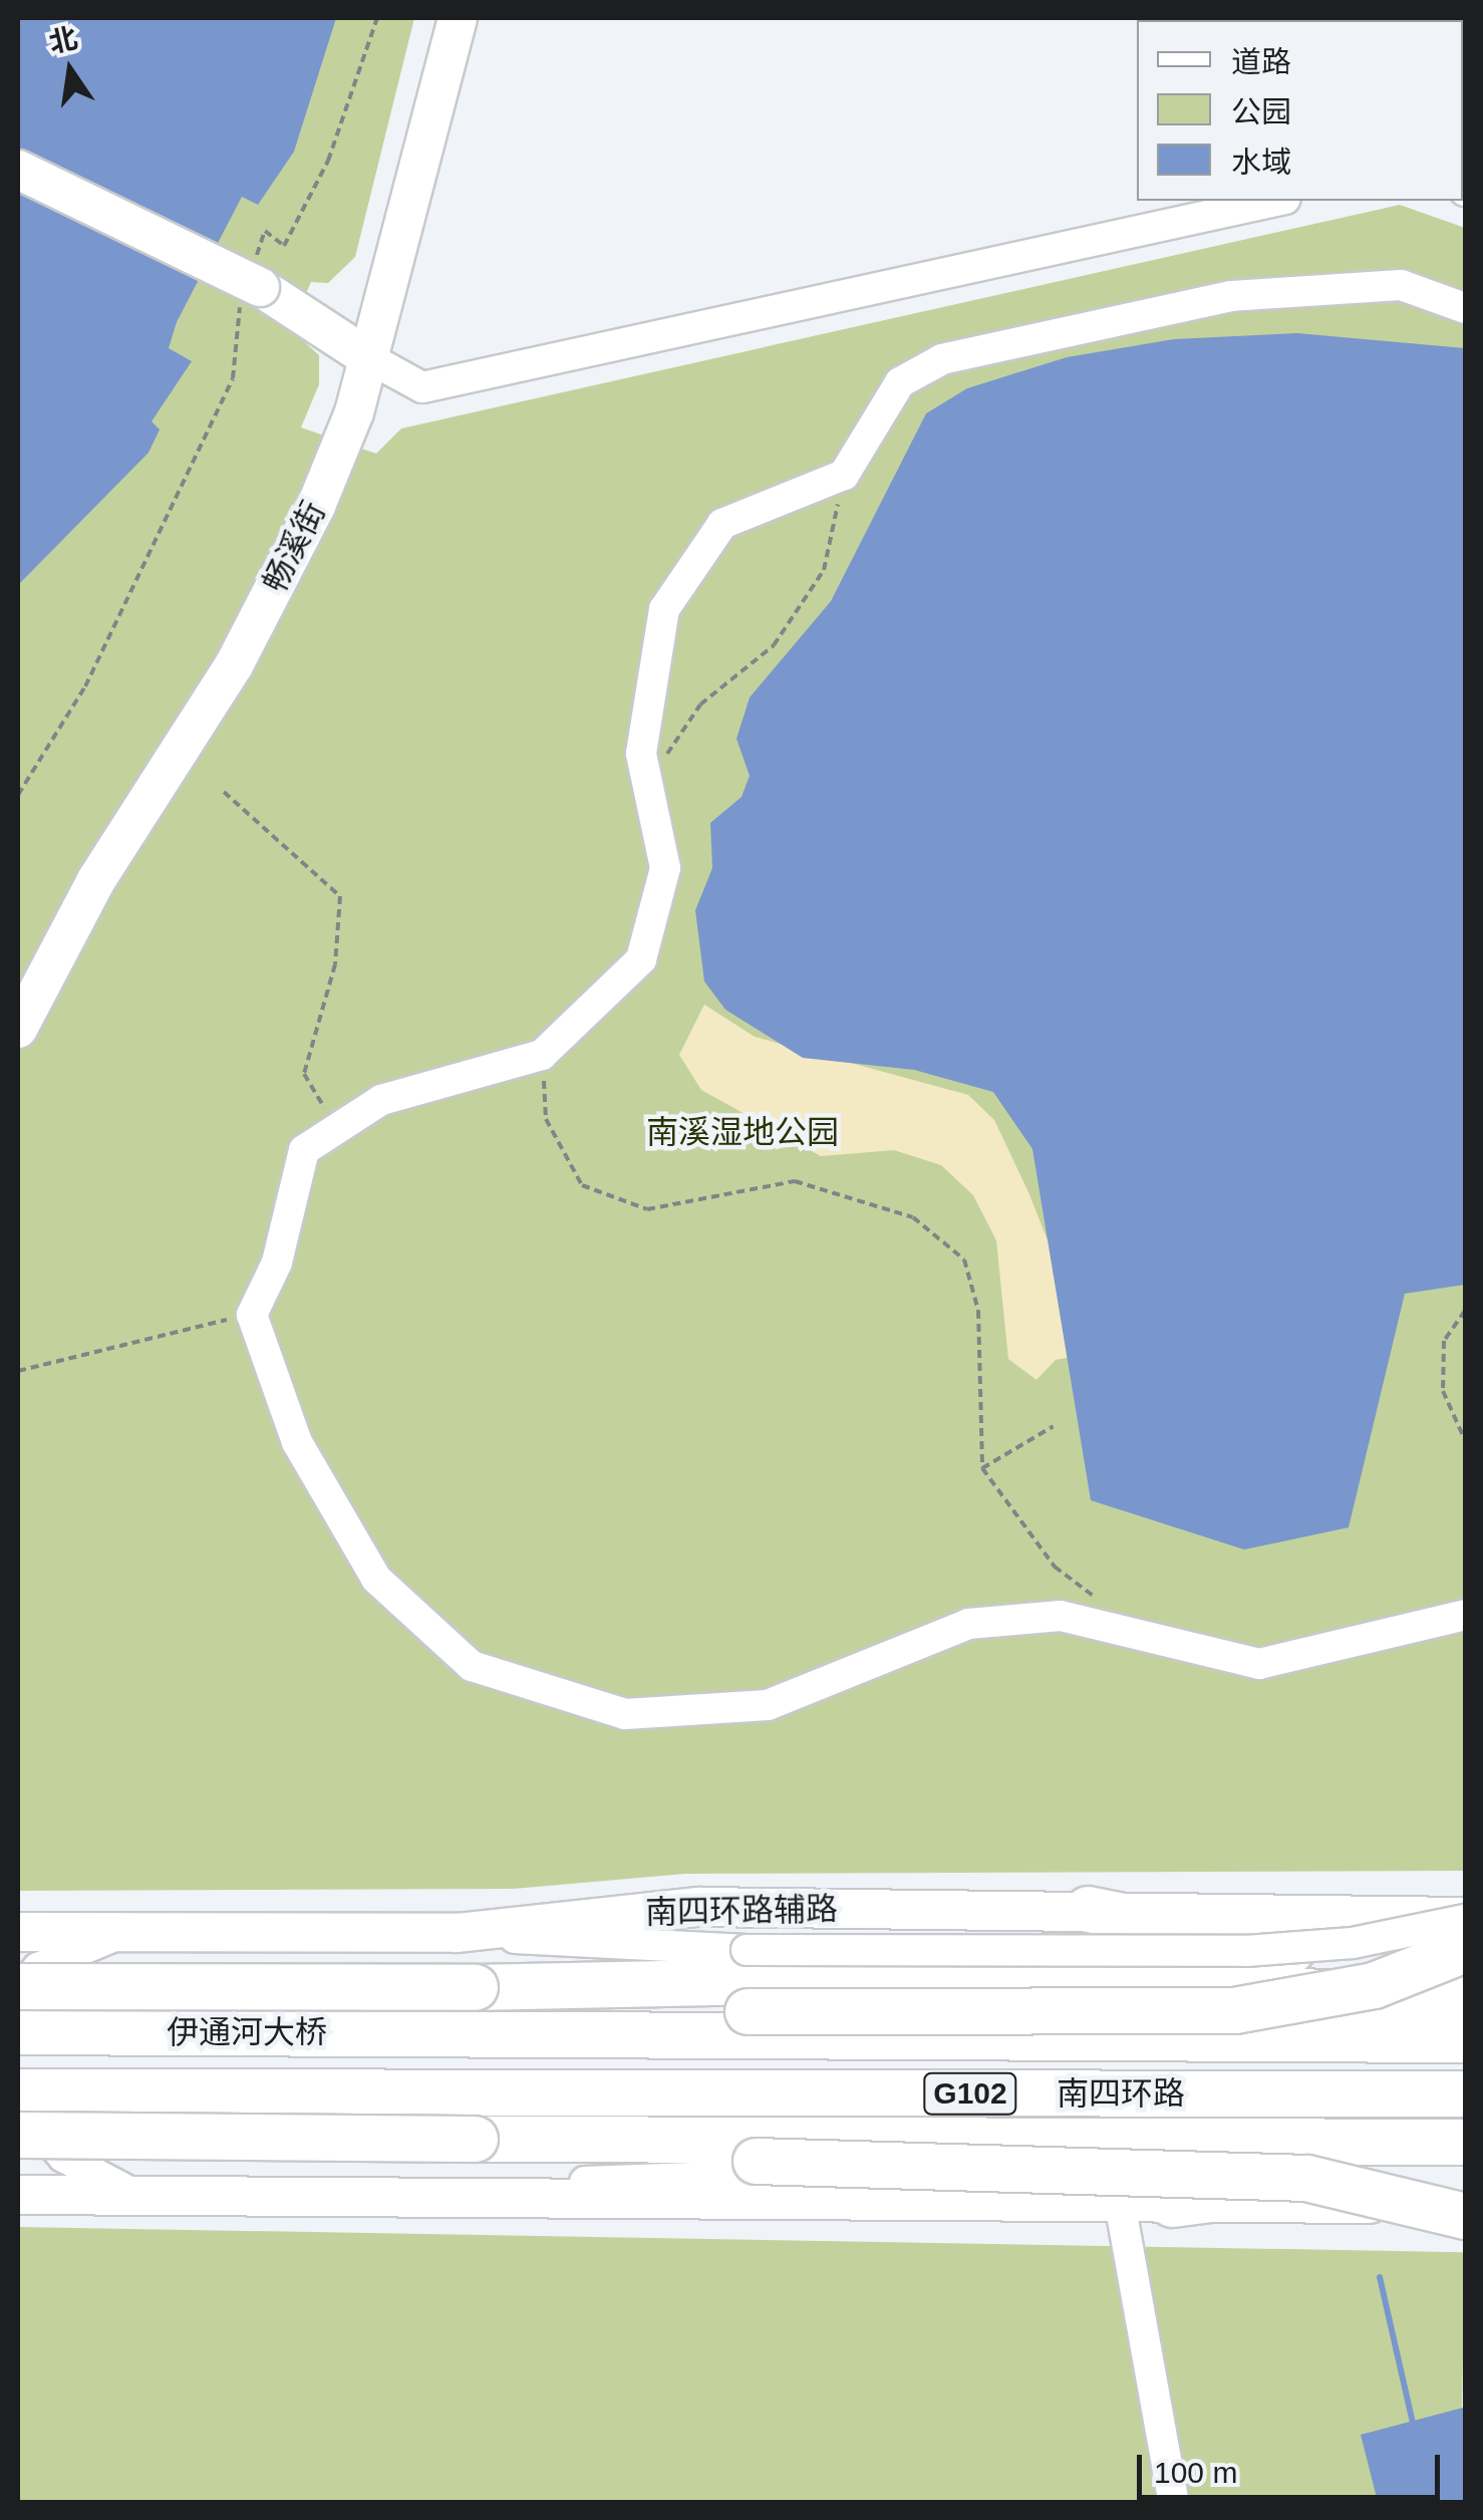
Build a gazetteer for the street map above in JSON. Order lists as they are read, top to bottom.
{
  "streets": {
    "highway": ["伊通河大桥", "G102", "南四环路"],
    "main road": ["畅溪街", "南四环路辅路"]
  },
  "crossings": [
    ["伊通河大桥", "南四环路"]
  ],
  "parks": ["南溪湿地公园"],
  "legend": ["道路", "公园", "水域"],
  "scale_bar": "100 m",
  "north": "top"
}
